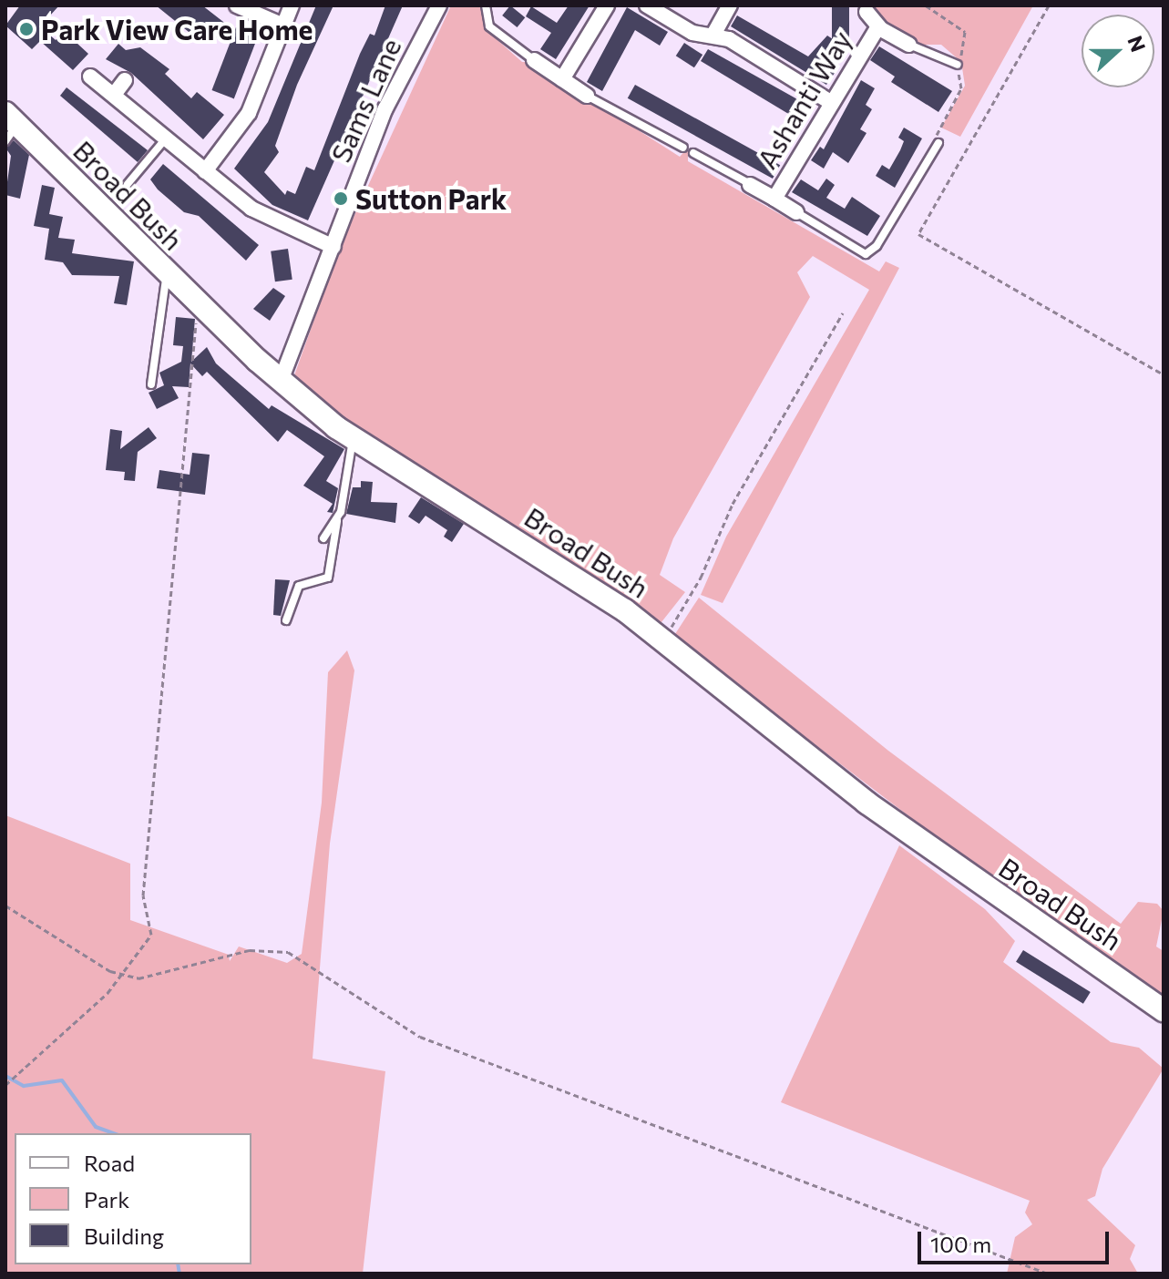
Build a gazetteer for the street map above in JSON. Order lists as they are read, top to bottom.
{
  "streets": {
    "main road": ["Broad Bush"],
    "street": ["Ashanti Way", "Sams Lane"]
  },
  "crossings": [
    ["Sams Lane", "Broad Bush"]
  ],
  "places": ["Park View Care Home", "Sutton Park"],
  "legend": ["Road", "Park", "Building"],
  "scale_bar": "100 m",
  "north": "right"
}
